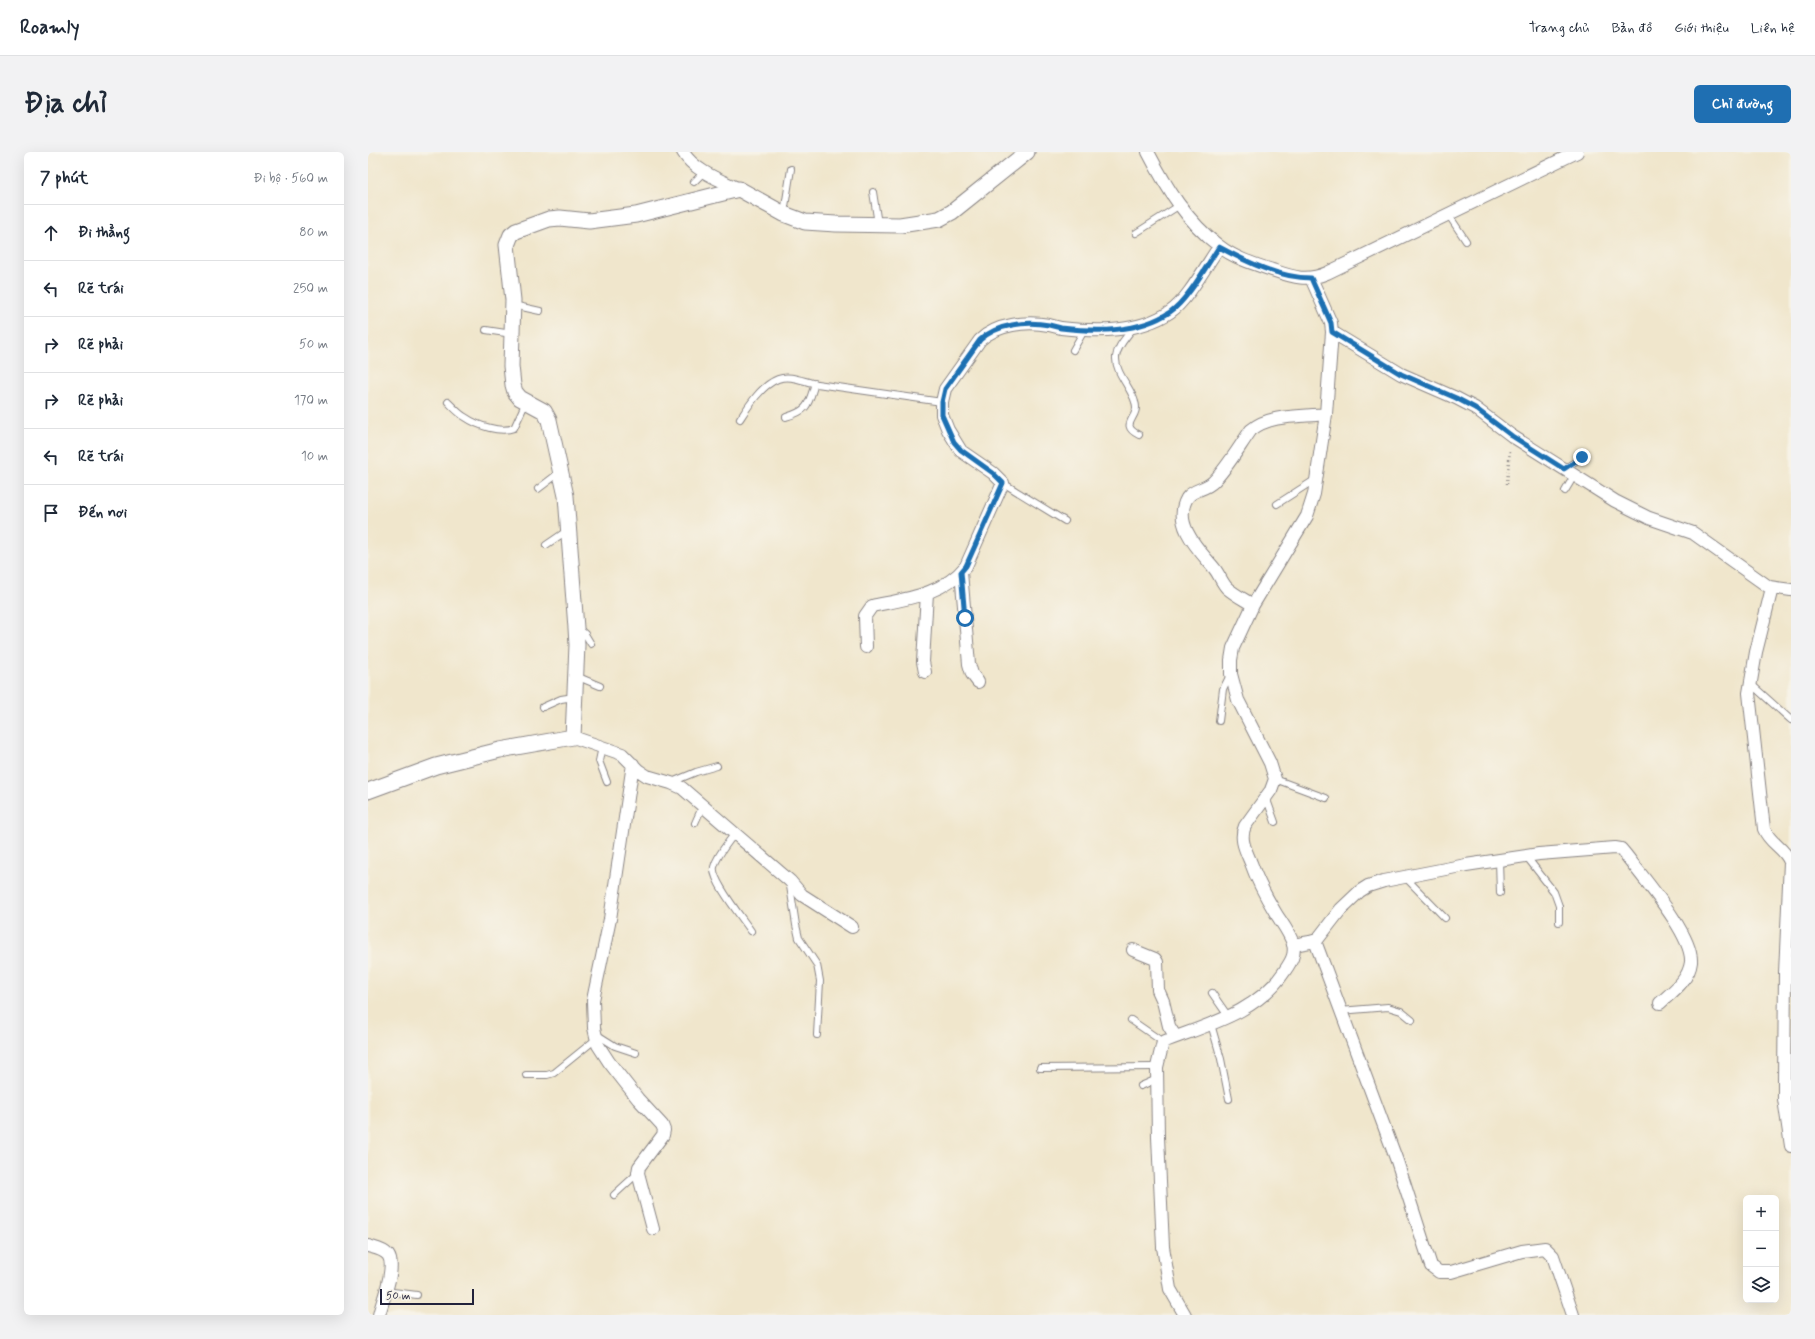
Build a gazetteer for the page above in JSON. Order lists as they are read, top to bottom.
{
  "scale_bar": "50 m",
  "page": {
    "header": "Roamly",
    "nav": [
      "Trang chủ",
      "Bản đồ",
      "Giới thiệu",
      "Liên hệ"
    ],
    "buttons": "Chỉ đường",
    "title": "Địa chỉ",
    "heading": ["7 phút", "Đi bộ · 560 m"],
    "list": [
      ["Đi thẳng", "80 m"],
      ["Rẽ trái", "250 m"],
      ["Rẽ phải", "50 m"],
      ["Rẽ phải", "170 m"],
      ["Rẽ trái", "10 m"],
      "Đến nơi"
    ],
    "map_buttons": ["+", "−"],
    "scale": "50 m"
  }
}
